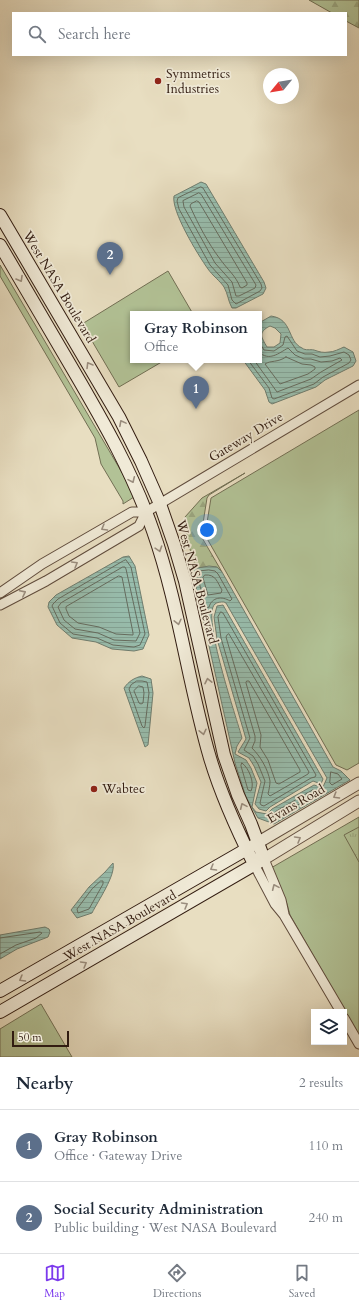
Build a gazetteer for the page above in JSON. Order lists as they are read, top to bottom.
{
  "streets": {
    "main road": ["West NASA Boulevard"],
    "street": ["Gateway Drive", "Evans Road"]
  },
  "crossings": [
    ["West NASA Boulevard", "Gateway Drive"],
    ["West NASA Boulevard", "Evans Road"]
  ],
  "places": ["Symmetrics Industries", "Wabtec"],
  "scale_bar": "50 m",
  "north": "bottom left",
  "page": {
    "search": "Search here",
    "pins": ["2", "1"],
    "popup": ["Gray Robinson", "Office"],
    "scale": "50 m",
    "heading": ["Nearby", "2 results"],
    "list": [
      {
        "mark": "1",
        "name": "Gray Robinson",
        "note": "Office · Gateway Drive",
        "value": "110 m"
      },
      {
        "mark": "2",
        "name": "Social Security Administration",
        "note": "Public building · West NASA Boulevard",
        "value": "240 m"
      }
    ],
    "nav": ["Map", "Directions", "Saved"]
  }
}
